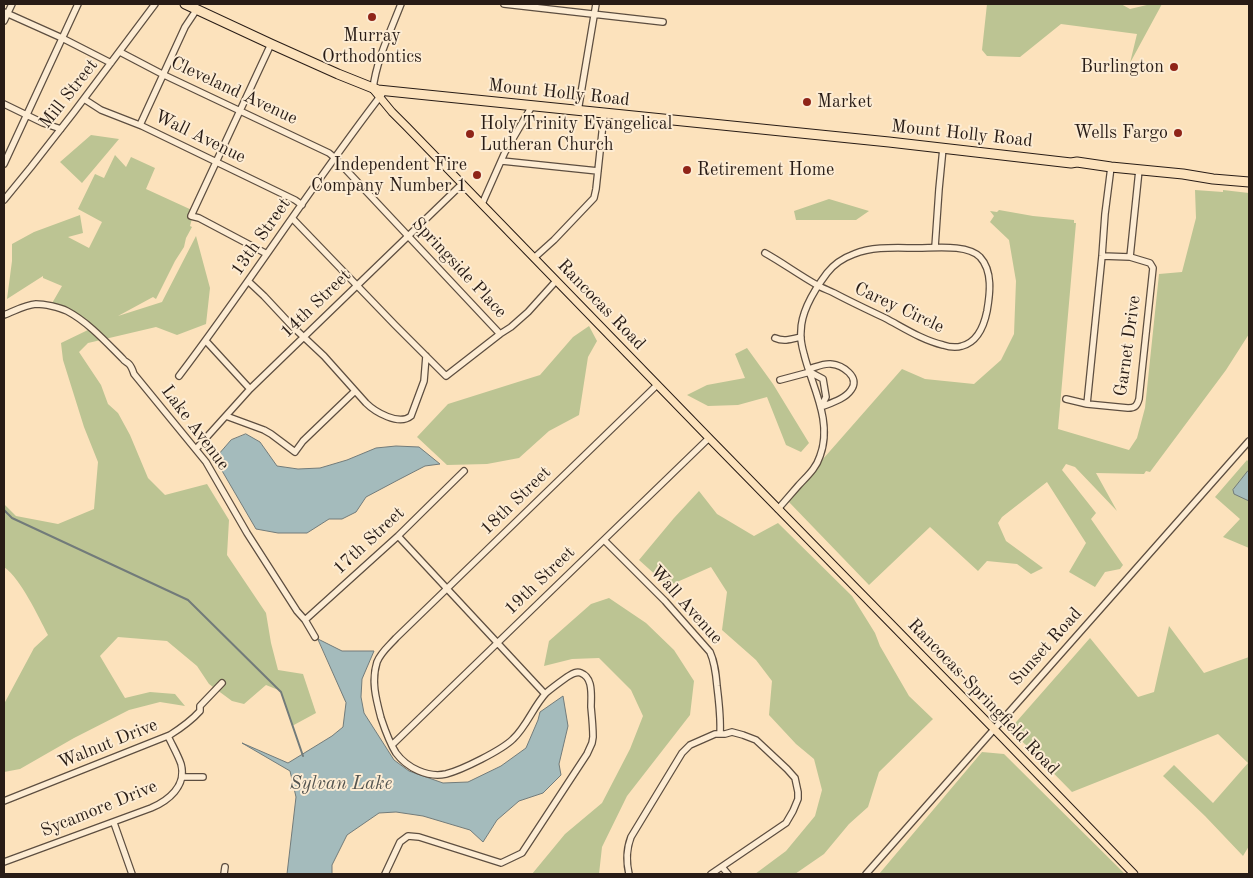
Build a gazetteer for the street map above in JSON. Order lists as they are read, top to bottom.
{
  "streets": {
    "highway": ["Mount Holly Road"],
    "main road": ["Rancocas Road", "Rancocas-Springfield Road"],
    "street": [
      "Cleveland Avenue",
      "Mill Street",
      "Wall Avenue",
      "13th Street",
      "Springside Place",
      "14th Street",
      "Carey Circle",
      "Garnet Drive",
      "Lake Avenue",
      "18th Street",
      "17th Street",
      "19th Street",
      "Sunset Road",
      "Walnut Drive",
      "Sycamore Drive"
    ]
  },
  "crossings": [
    ["Cleveland Avenue", "Mill Street"],
    ["Cleveland Avenue", "13th Street"],
    ["Cleveland Avenue", "Springside Place"],
    ["Mount Holly Road", "13th Street"],
    ["Mount Holly Road", "Rancocas Road"],
    ["Mount Holly Road", "Garnet Drive"],
    ["Mill Street", "Wall Avenue"],
    ["Wall Avenue", "13th Street"],
    ["Wall Avenue", "19th Street"],
    ["13th Street", "Springside Place"],
    ["13th Street", "Rancocas Road"],
    ["Springside Place", "14th Street"],
    ["14th Street", "Rancocas Road"],
    ["14th Street", "Lake Avenue"],
    ["Rancocas Road", "18th Street"],
    ["Rancocas Road", "19th Street"],
    ["Rancocas Road", "Rancocas-Springfield Road"],
    ["Lake Avenue", "17th Street"],
    ["18th Street", "19th Street"],
    ["Sunset Road", "Rancocas-Springfield Road"]
  ],
  "water": ["Sylvan Lake"],
  "places": [
    "Murray Orthodontics",
    "Burlington",
    "Market",
    "Wells Fargo",
    "Holy Trinity Evangelical Lutheran Church",
    "Retirement Home",
    "Independent Fire Company Number 1"
  ]
}
